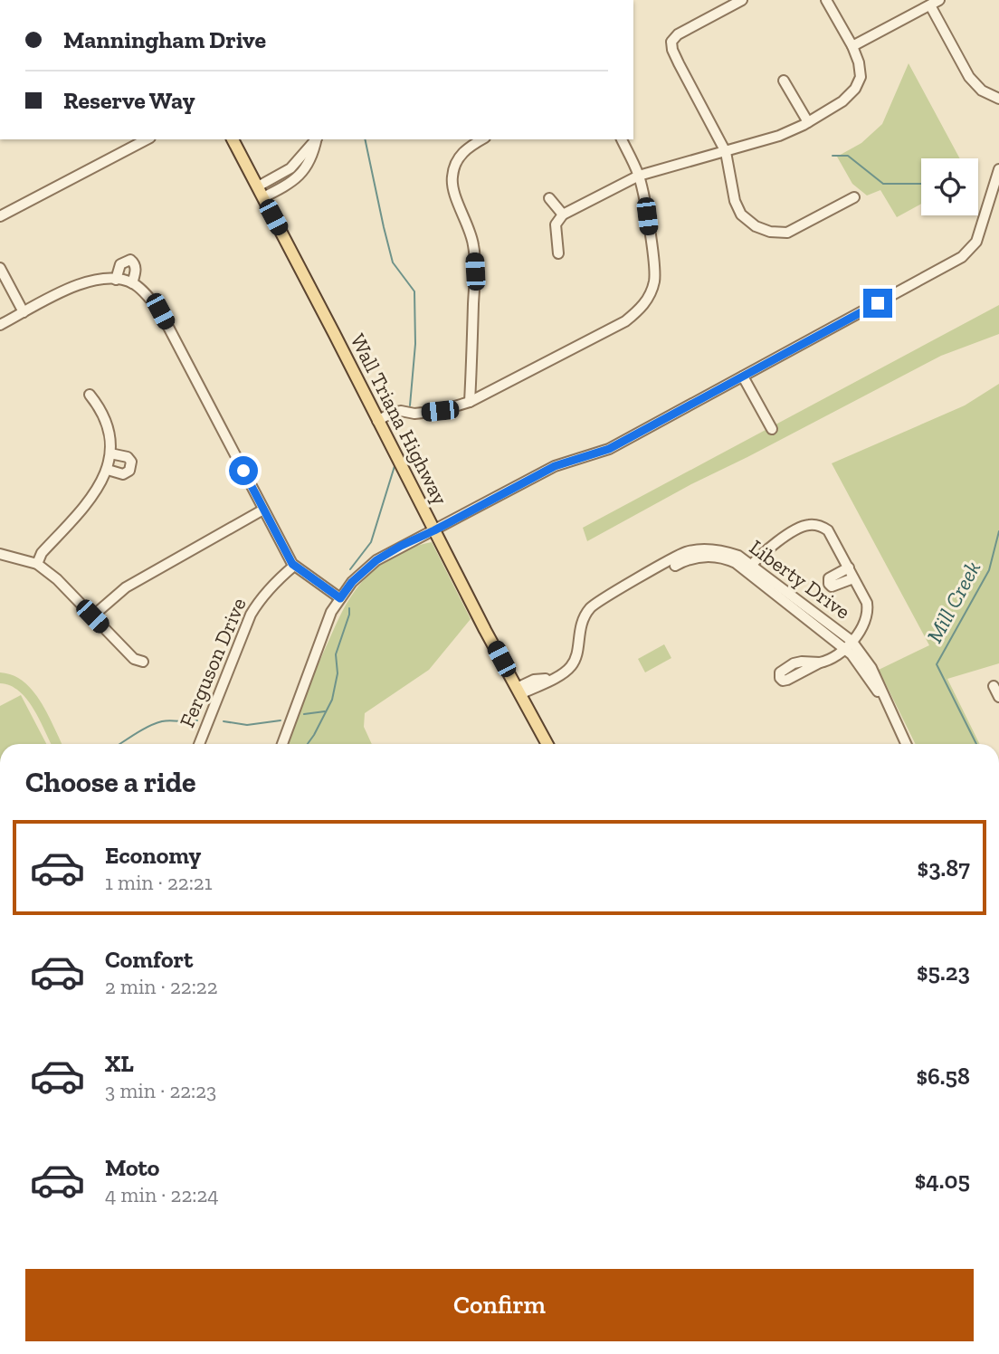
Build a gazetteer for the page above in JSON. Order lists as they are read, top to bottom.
{
  "streets": {
    "main road": ["Wall Triana Highway"],
    "street": ["Liberty Drive", "Ferguson Drive"]
  },
  "crossings": [
    ["Wall Triana Highway", "Liberty Drive"]
  ],
  "water": ["Mill Creek"],
  "page": {
    "banner": ["Manningham Drive", "Reserve Way"],
    "heading": "Choose a ride",
    "list": [
      {
        "name": "Economy",
        "note": "1 min · 22:21",
        "value": "$3.87"
      },
      {
        "name": "Comfort",
        "note": "2 min · 22:22",
        "value": "$5.23"
      },
      {
        "name": "XL",
        "note": "3 min · 22:23",
        "value": "$6.58"
      },
      {
        "name": "Moto",
        "note": "4 min · 22:24",
        "value": "$4.05"
      }
    ],
    "buttons": "Confirm"
  }
}
